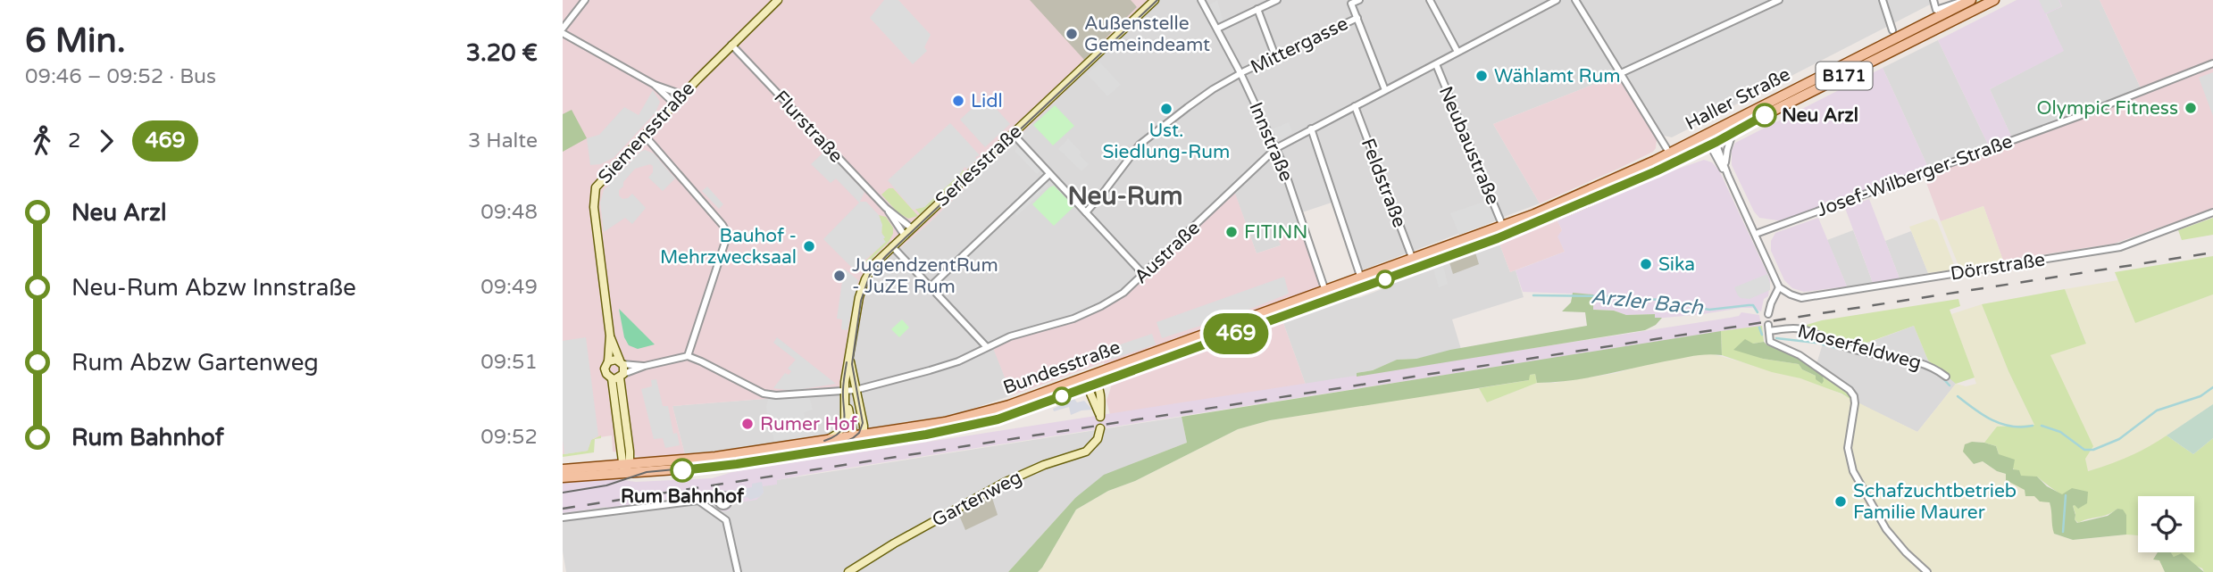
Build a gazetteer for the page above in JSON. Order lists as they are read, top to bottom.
{
  "streets": {
    "main road": ["B171", "Haller Straße", "Bundesstraße"],
    "street": [
      "Mittergasse",
      "Flurstraße",
      "Siemensstraße",
      "Innstraße",
      "Neubaustraße",
      "Serlesstraße",
      "Josef-Wilberger-Straße",
      "Feldstraße",
      "Austraße",
      "Dörrstraße",
      "Moserfeldweg",
      "Gartenweg"
    ]
  },
  "crossings": [
    ["Mittergasse", "Innstraße"],
    ["Mittergasse", "Austraße"],
    ["B171", "Bundesstraße"],
    ["Haller Straße", "Bundesstraße"],
    ["Flurstraße", "Siemensstraße"],
    ["Flurstraße", "Serlesstraße"],
    ["Innstraße", "Austraße"],
    ["Innstraße", "Bundesstraße"],
    ["Neubaustraße", "Austraße"],
    ["Neubaustraße", "Bundesstraße"],
    ["Serlesstraße", "Austraße"],
    ["Serlesstraße", "Bundesstraße"],
    ["Feldstraße", "Austraße"],
    ["Feldstraße", "Bundesstraße"]
  ],
  "districts": ["Neu-Rum"],
  "water": ["Arzler Bach"],
  "places": [
    "Außenstelle Gemeindeamt",
    "Wählamt Rum",
    "Lidl",
    "Olympic Fitness",
    "Ust. Siedlung-Rum",
    "Neu Arzl",
    "FITINN",
    "Bauhof - Mehrzwecksaal",
    "Sika",
    "JugendzentRum - JuZE Rum",
    "Rumer Hof",
    "Rum Bahnhof",
    "Schafzuchtbetrieb Familie Maurer"
  ],
  "lines": ["bus line 469"],
  "page": {
    "heading": ["6 Min.", "09:46 – 09:52 · Bus", "3.20 €"],
    "on_map": "469",
    "legs": ["2", "469", "3 Halte"],
    "list": [
      {
        "name": "Neu Arzl",
        "value": "09:48"
      },
      {
        "name": "Neu-Rum Abzw Innstraße",
        "value": "09:49"
      },
      {
        "name": "Rum Abzw Gartenweg",
        "value": "09:51"
      },
      {
        "name": "Rum Bahnhof",
        "value": "09:52"
      }
    ]
  }
}
